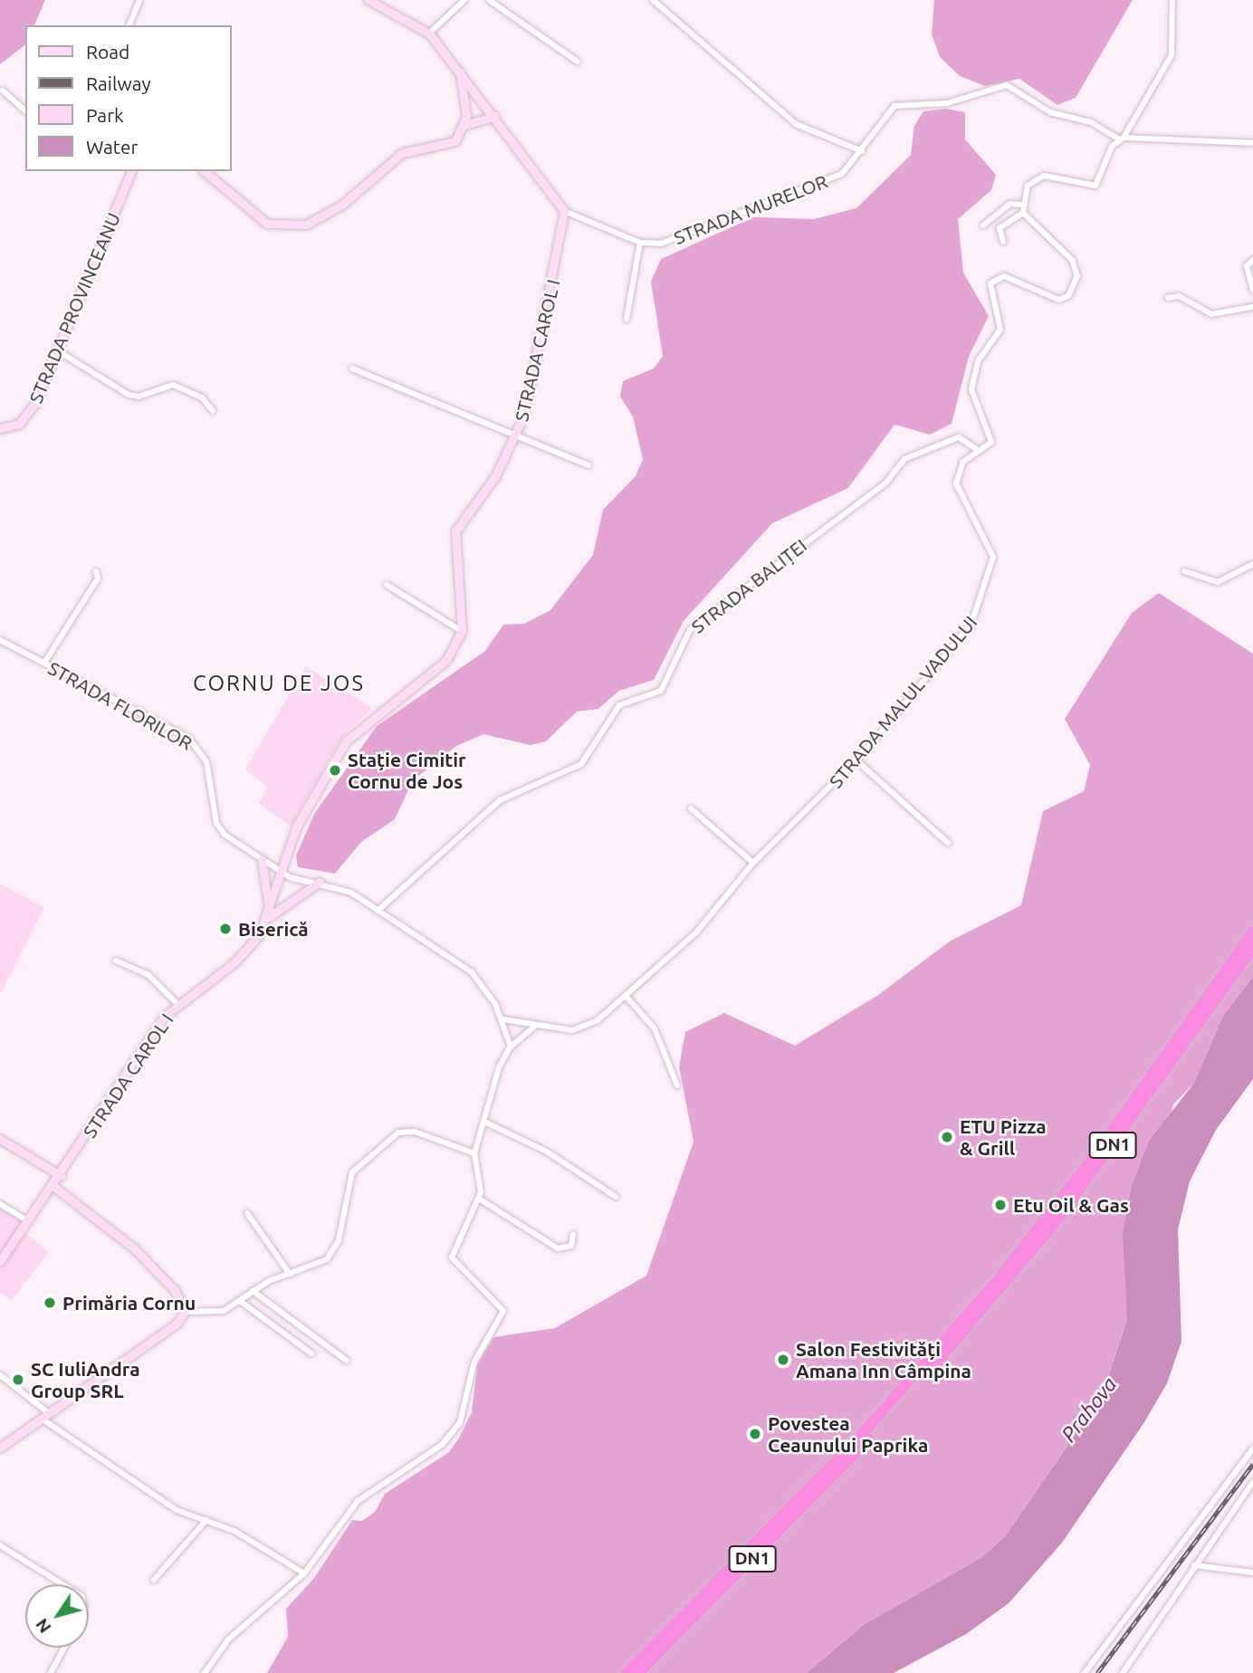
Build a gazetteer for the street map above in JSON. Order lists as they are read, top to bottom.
{
  "streets": {
    "highway": ["DN1"],
    "main road": ["STRADA PROVINCEANU", "STRADA CAROL I"],
    "street": [
      "STRADA MURELOR",
      "STRADA BALIȚEI",
      "STRADA MALUL VADULUI",
      "STRADA FLORILOR"
    ]
  },
  "crossings": [
    ["STRADA MURELOR", "STRADA CAROL I"],
    ["STRADA CAROL I", "STRADA FLORILOR"],
    ["STRADA BALIȚEI", "STRADA MALUL VADULUI"]
  ],
  "districts": ["CORNU DE JOS"],
  "water": ["Prahova"],
  "places": [
    "Stație Cimitir Cornu de Jos",
    "Biserică",
    "ETU Pizza & Grill",
    "Etu Oil & Gas",
    "Primăria Cornu",
    "Salon Festivități Amana Inn Câmpina",
    "SC IuliAndra Group SRL",
    "Povestea Ceaunului Paprika"
  ],
  "legend": [
    "Road",
    "Railway",
    "Park",
    "Water"
  ],
  "north": "bottom left"
}
